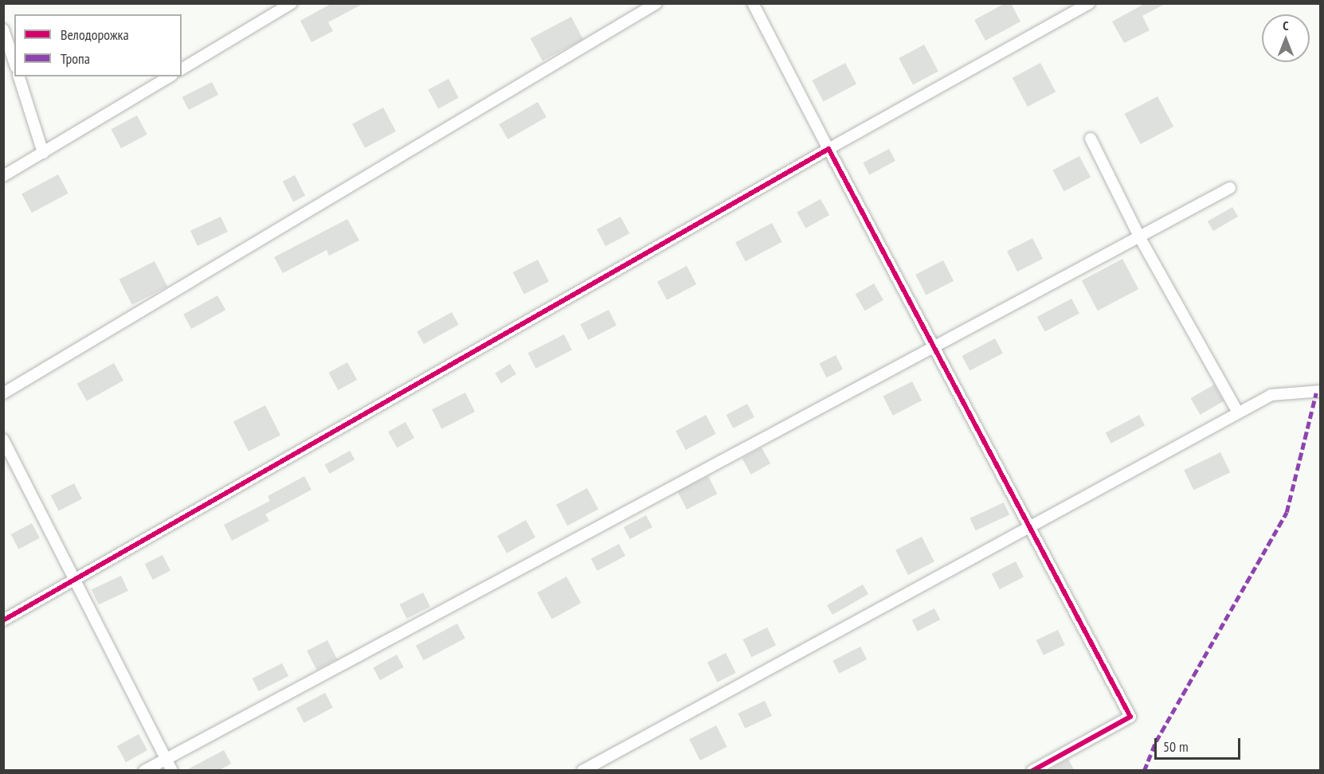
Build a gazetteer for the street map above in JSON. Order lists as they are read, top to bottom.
{
  "legend": ["Велодорожка", "Тропа"],
  "scale_bar": "50 m",
  "north": "top"
}
